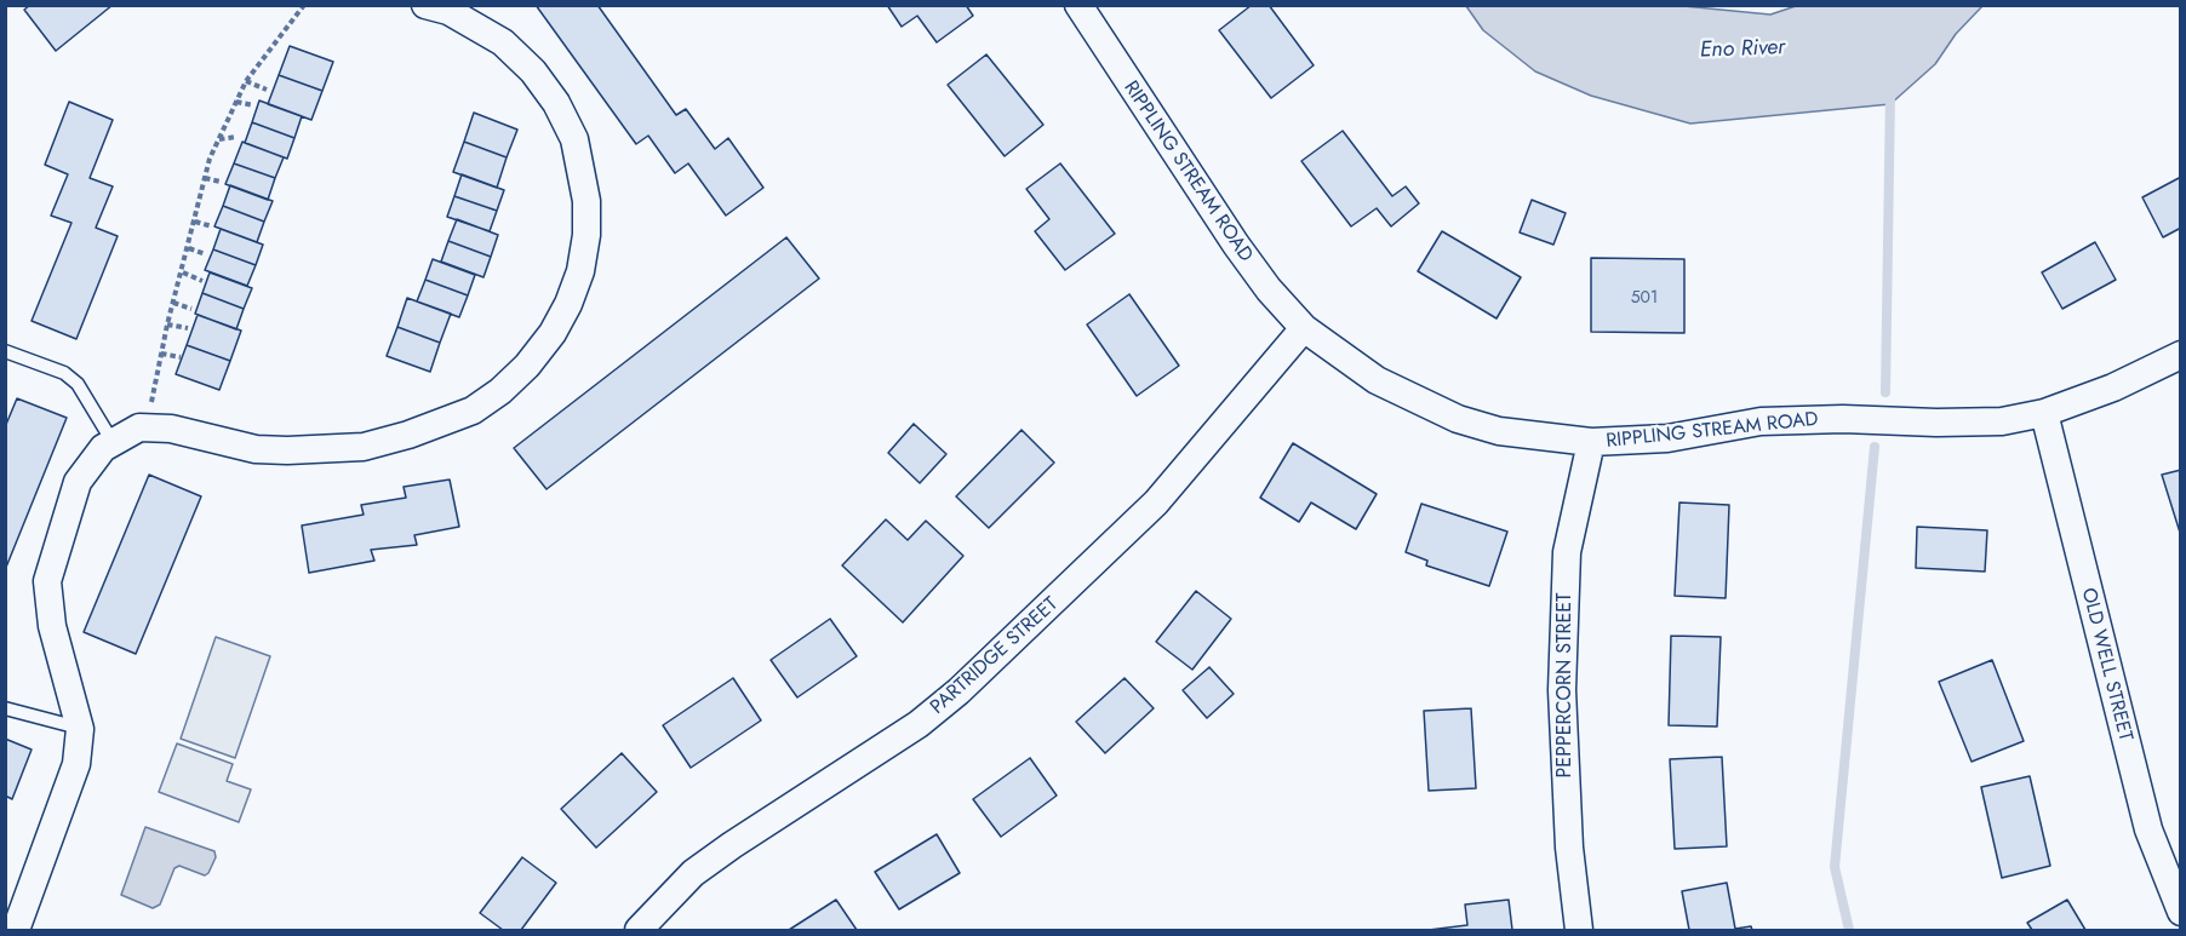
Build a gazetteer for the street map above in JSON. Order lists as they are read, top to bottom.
{
  "streets": {
    "street": [
      "RIPPLING STREAM ROAD",
      "PARTRIDGE STREET",
      "OLD WELL STREET",
      "PEPPERCORN STREET"
    ]
  },
  "crossings": [
    ["RIPPLING STREAM ROAD", "PARTRIDGE STREET"],
    ["RIPPLING STREAM ROAD", "OLD WELL STREET"],
    ["RIPPLING STREAM ROAD", "PEPPERCORN STREET"]
  ],
  "water": ["Eno River"],
  "house_numbers": ["501"]
}
